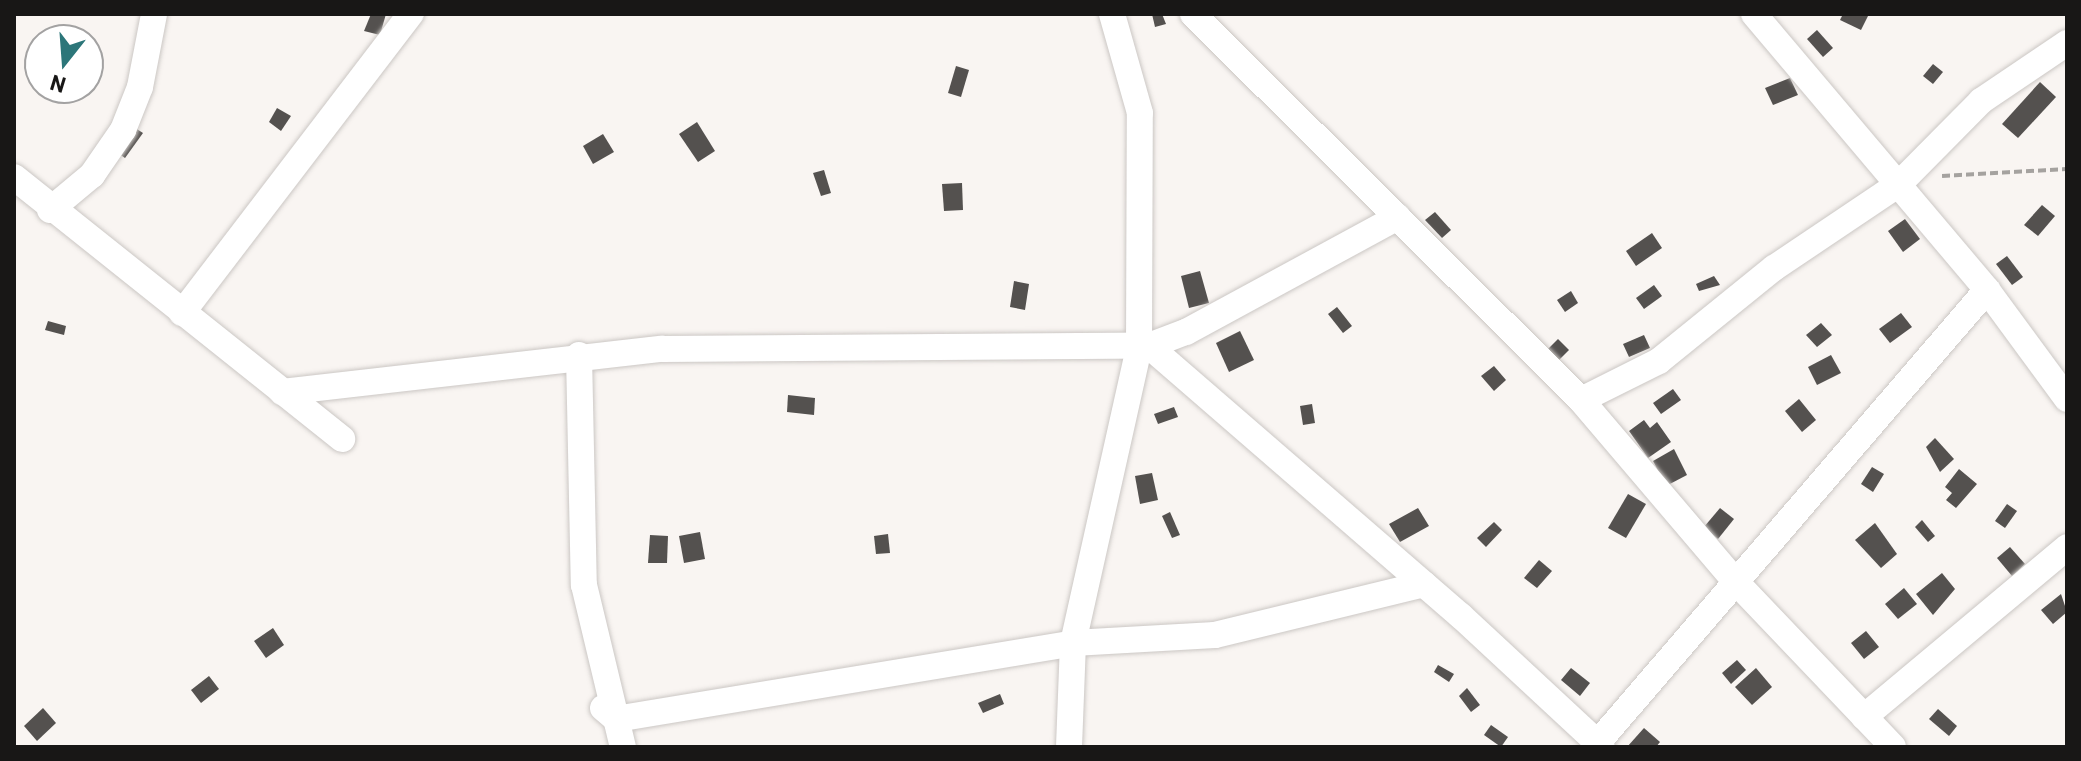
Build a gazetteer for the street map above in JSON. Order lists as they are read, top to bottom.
{
  "north": "bottom"
}
